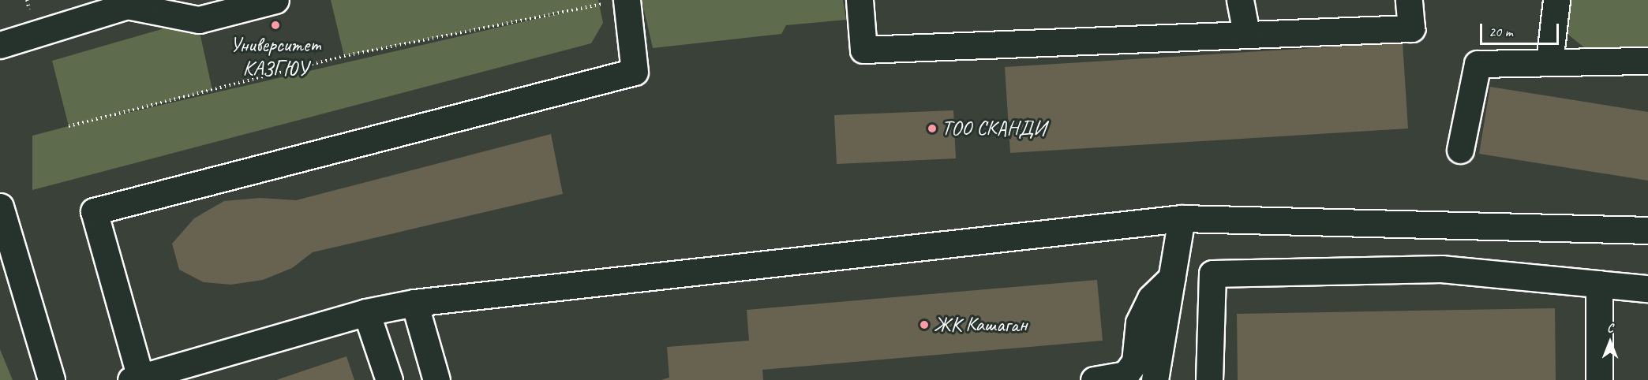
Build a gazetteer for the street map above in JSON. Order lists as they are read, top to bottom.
{
  "places": ["Университет КАЗГЮУ", "ТОО СКАНДИ", "ЖК Кашаган"],
  "scale_bar": "20 m",
  "north": "top"
}
